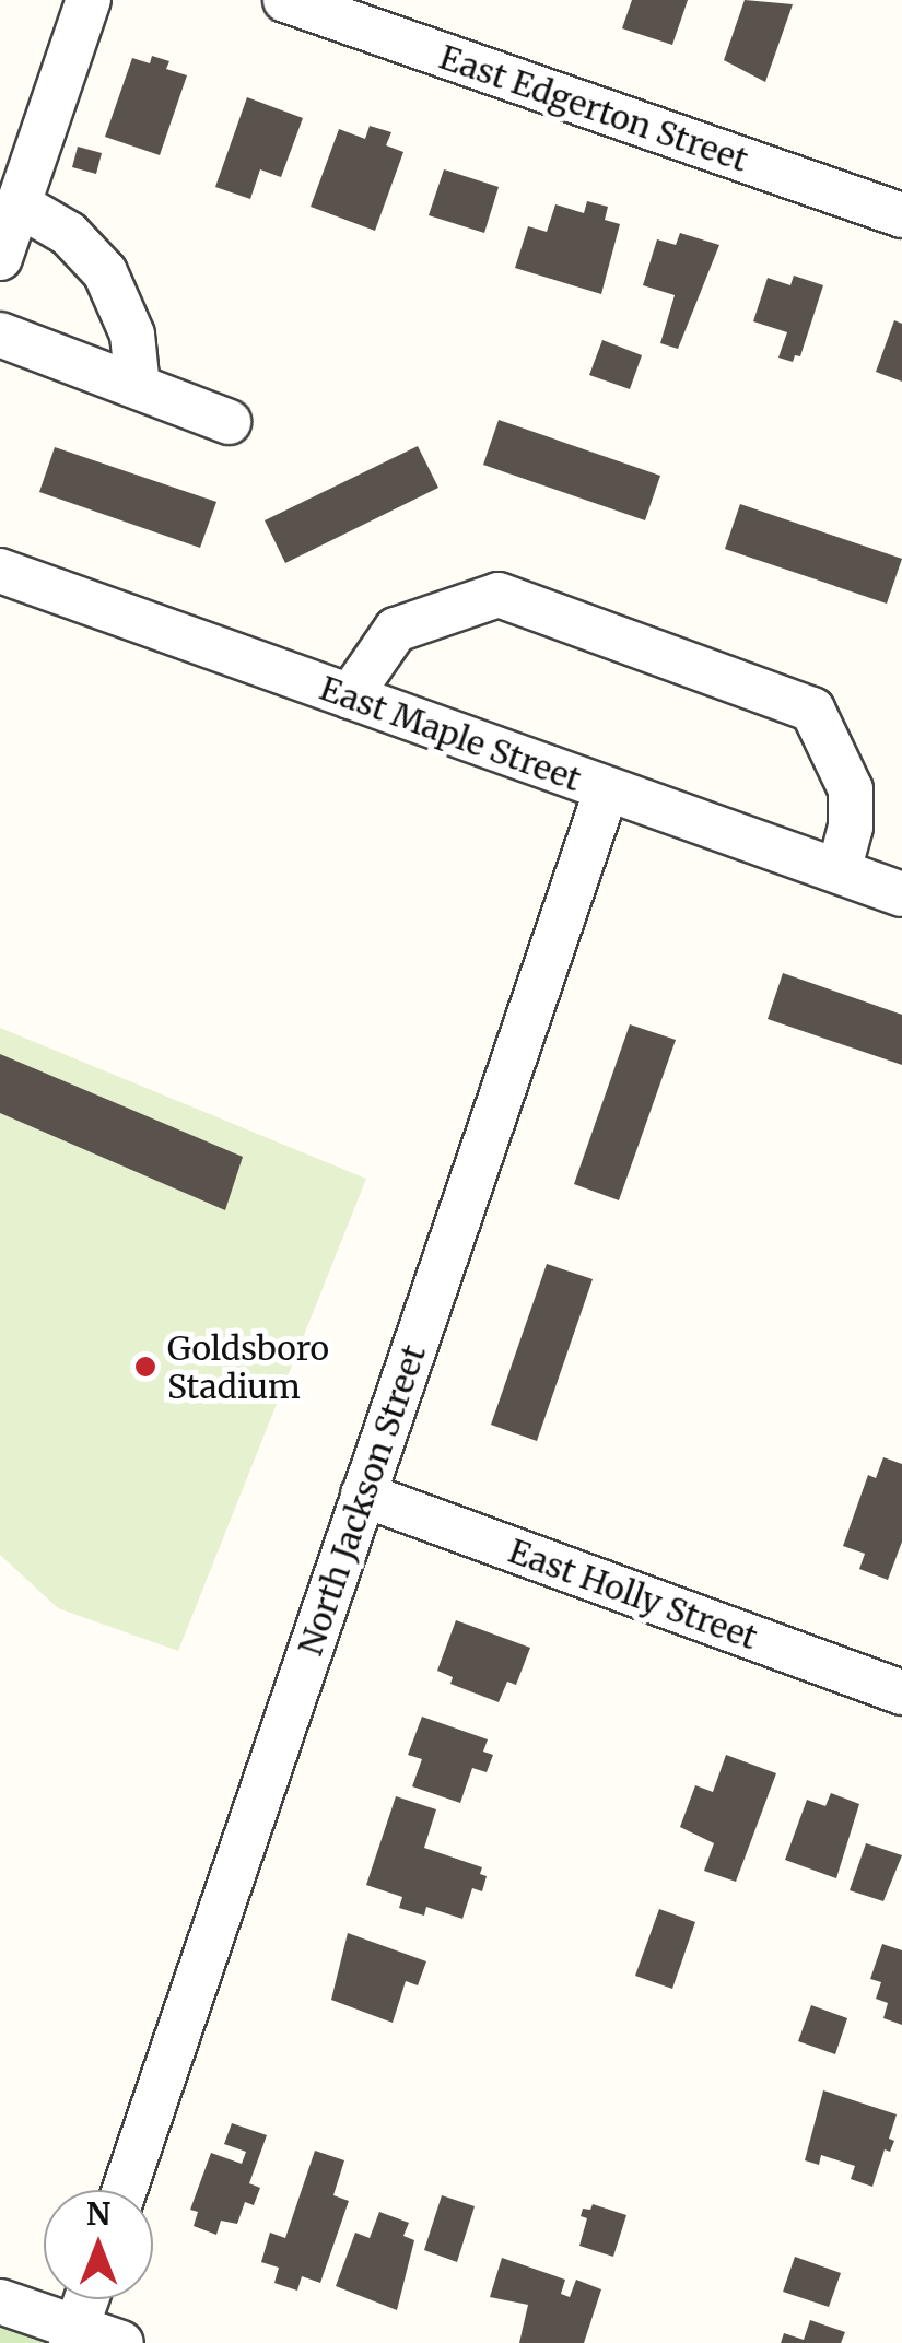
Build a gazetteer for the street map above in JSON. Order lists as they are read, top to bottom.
{
  "streets": {
    "street": [
      "East Edgerton Street",
      "East Maple Street",
      "North Jackson Street",
      "East Holly Street"
    ]
  },
  "crossings": [
    ["East Maple Street", "North Jackson Street"],
    ["North Jackson Street", "East Holly Street"]
  ],
  "places": ["Goldsboro Stadium"],
  "north": "top"
}
